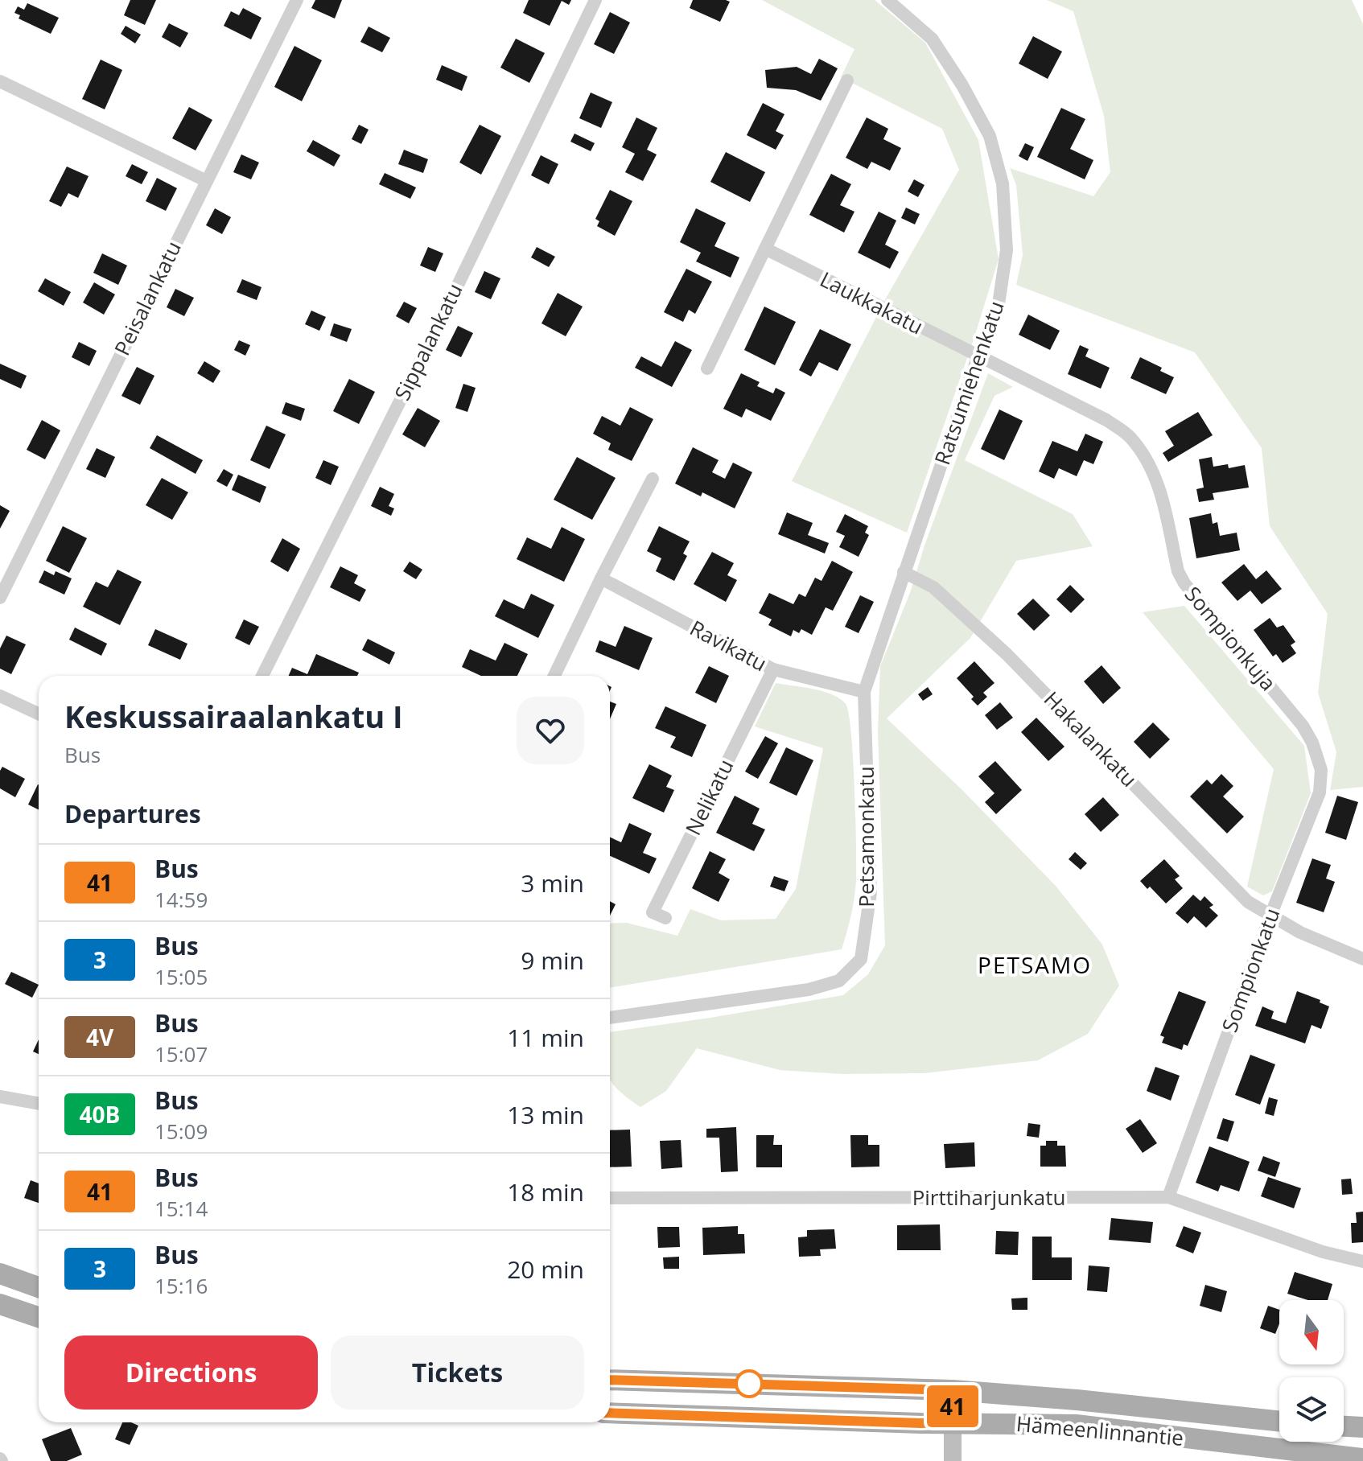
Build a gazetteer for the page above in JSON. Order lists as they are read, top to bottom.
{
  "streets": {
    "main road": ["Hämeenlinnantie"],
    "street": [
      "Peisalankatu",
      "Laukkakatu",
      "Sippalankatu",
      "Ratsumiehenkatu",
      "Sompionkuja",
      "Ravikatu",
      "Hakalankatu",
      "Nelikatu",
      "Petsamonkatu",
      "Sompionkatu",
      "Pirttiharjunkatu"
    ]
  },
  "crossings": [
    ["Laukkakatu", "Ratsumiehenkatu"],
    ["Laukkakatu", "Sompionkuja"],
    ["Ratsumiehenkatu", "Sompionkuja"],
    ["Ratsumiehenkatu", "Petsamonkatu"],
    ["Sompionkuja", "Sompionkatu"],
    ["Ravikatu", "Nelikatu"],
    ["Ravikatu", "Petsamonkatu"],
    ["Hakalankatu", "Petsamonkatu"],
    ["Hakalankatu", "Sompionkatu"],
    ["Sompionkatu", "Pirttiharjunkatu"]
  ],
  "districts": ["PETSAMO"],
  "lines": ["bus line 41"],
  "north": "bottom",
  "page": {
    "on_map": "41",
    "heading": [
      ["Keskussairaalankatu I", "Bus"],
      "Departures"
    ],
    "list": [
      {
        "mark": "41",
        "name": "Bus",
        "note": "14:59",
        "value": "3 min"
      },
      {
        "mark": "3",
        "name": "Bus",
        "note": "15:05",
        "value": "9 min"
      },
      {
        "mark": "4V",
        "name": "Bus",
        "note": "15:07",
        "value": "11 min"
      },
      {
        "mark": "40B",
        "name": "Bus",
        "note": "15:09",
        "value": "13 min"
      },
      {
        "mark": "41",
        "name": "Bus",
        "note": "15:14",
        "value": "18 min"
      },
      {
        "mark": "3",
        "name": "Bus",
        "note": "15:16",
        "value": "20 min"
      }
    ],
    "buttons": ["Directions", "Tickets"]
  }
}
